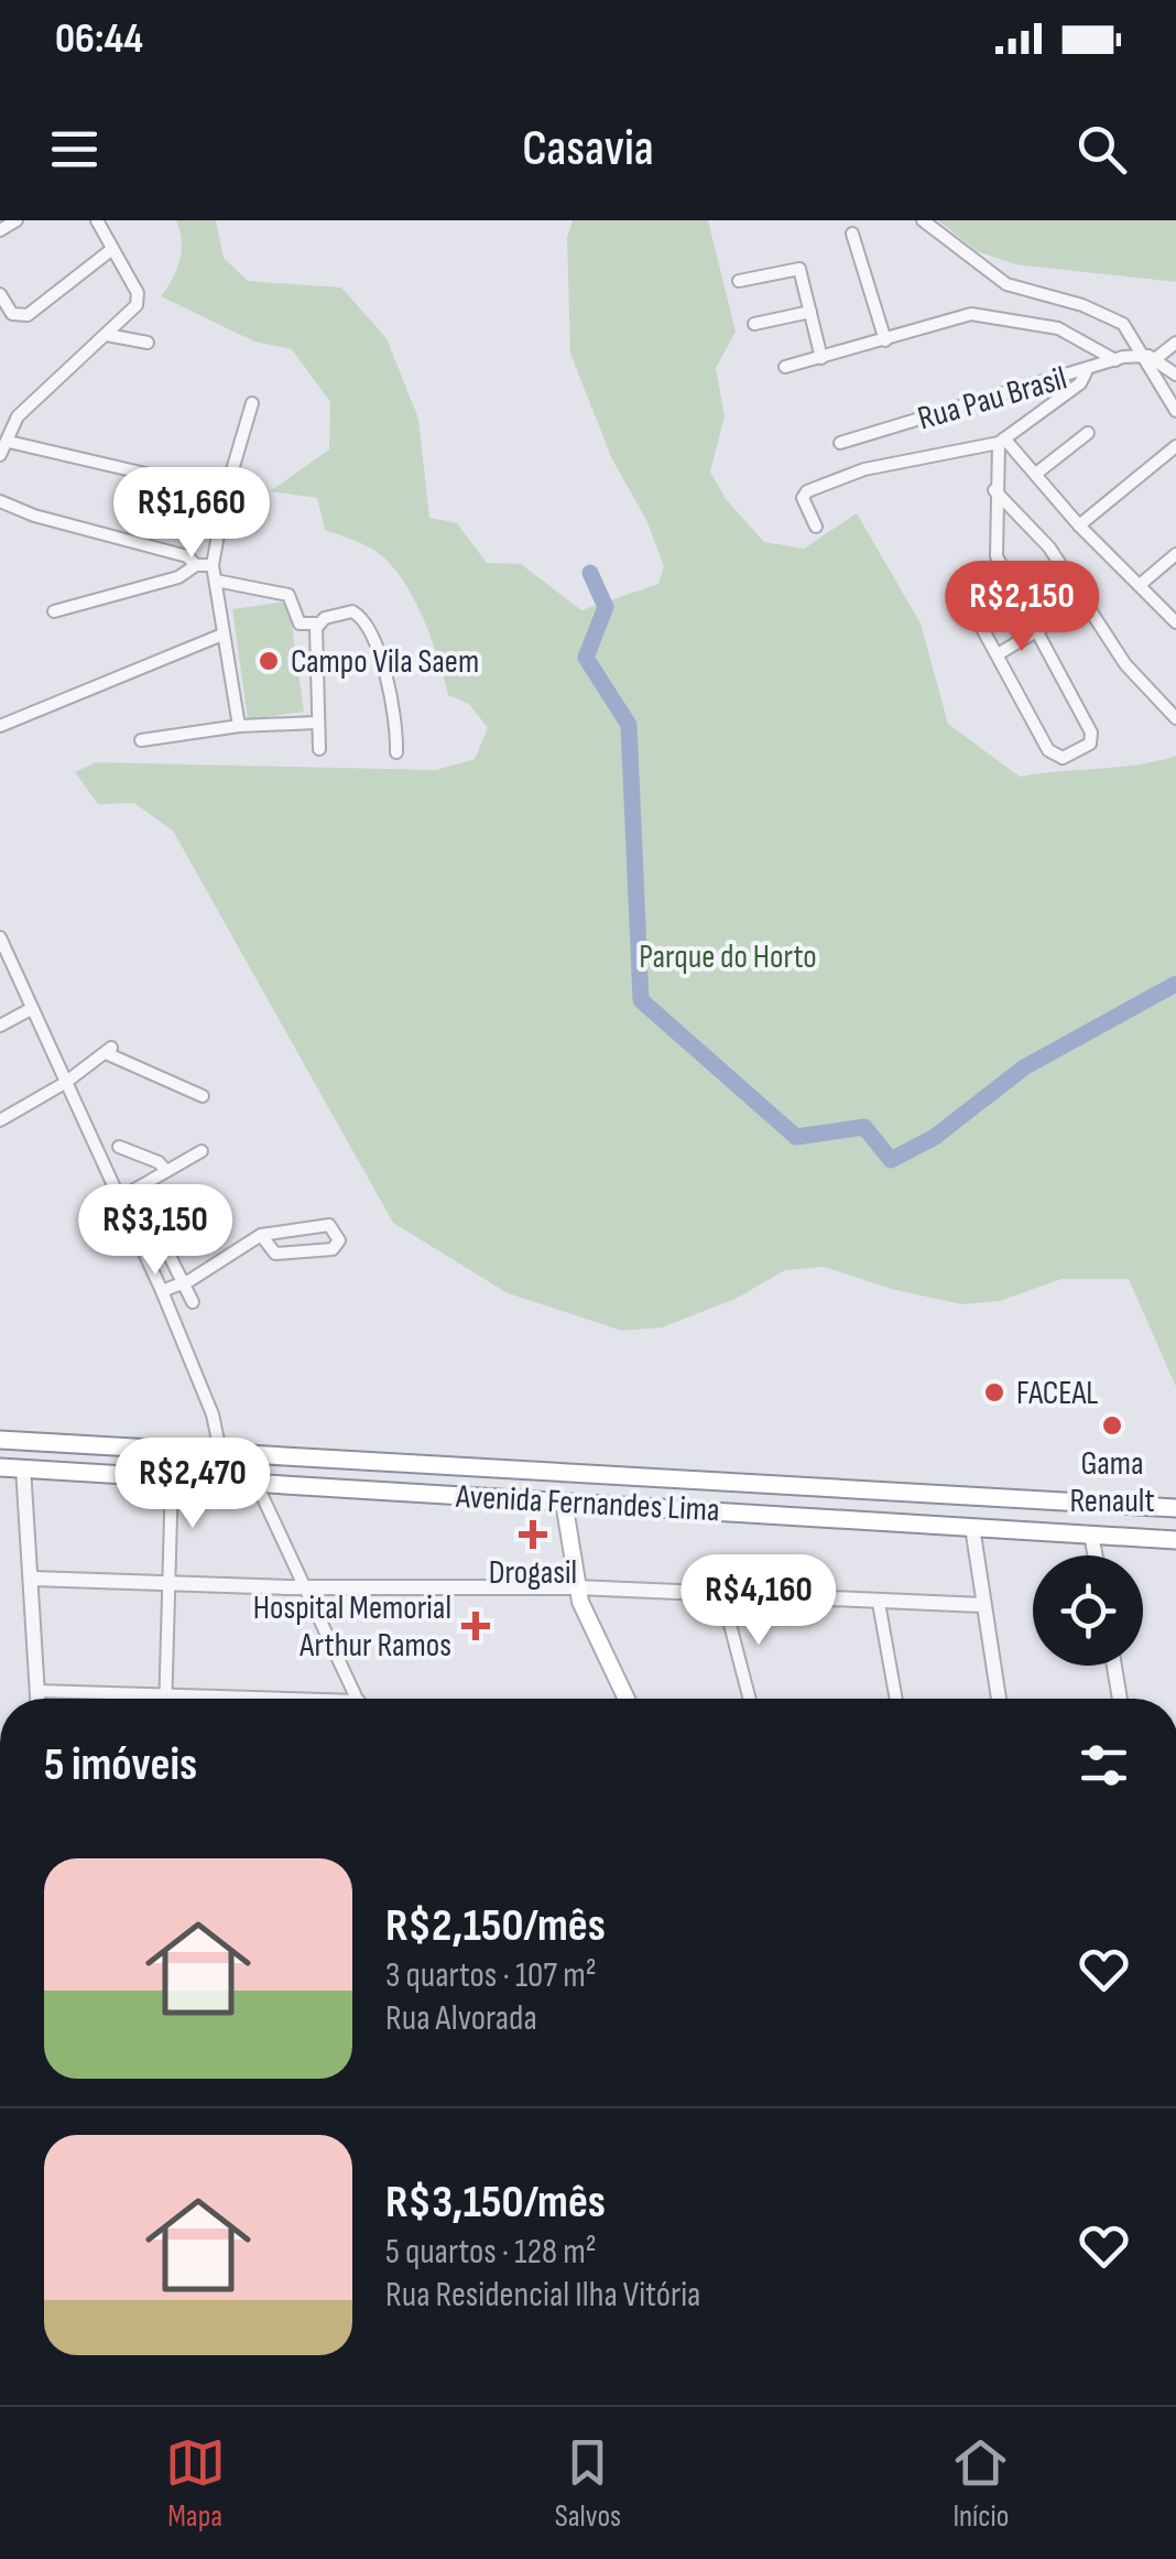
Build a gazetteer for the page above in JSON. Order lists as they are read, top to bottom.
{
  "streets": {
    "highway": ["Avenida Fernandes Lima"],
    "street": ["Rua Pau Brasil"]
  },
  "parks": ["Parque do Horto"],
  "places": {
    "other": ["Campo Vila Saem", "FACEAL", "Gama Renault"],
    "health": ["Drogasil", "Hospital Memorial Arthur Ramos"]
  },
  "page": {
    "status": "06:44",
    "header": "Casavia",
    "price": [
      "R$1,660",
      "R$2,150",
      "R$3,150",
      "R$2,470",
      "R$4,160"
    ],
    "heading": "5 imóveis",
    "list": [
      {
        "name": "R$2,150/mês",
        "note": "3 quartos · 107 m² · Rua Alvorada"
      },
      {
        "name": "R$3,150/mês",
        "note": "5 quartos · 128 m² · Rua Residencial Ilha Vitória"
      }
    ],
    "tabs": ["Mapa", "Salvos", "Início"]
  }
}
